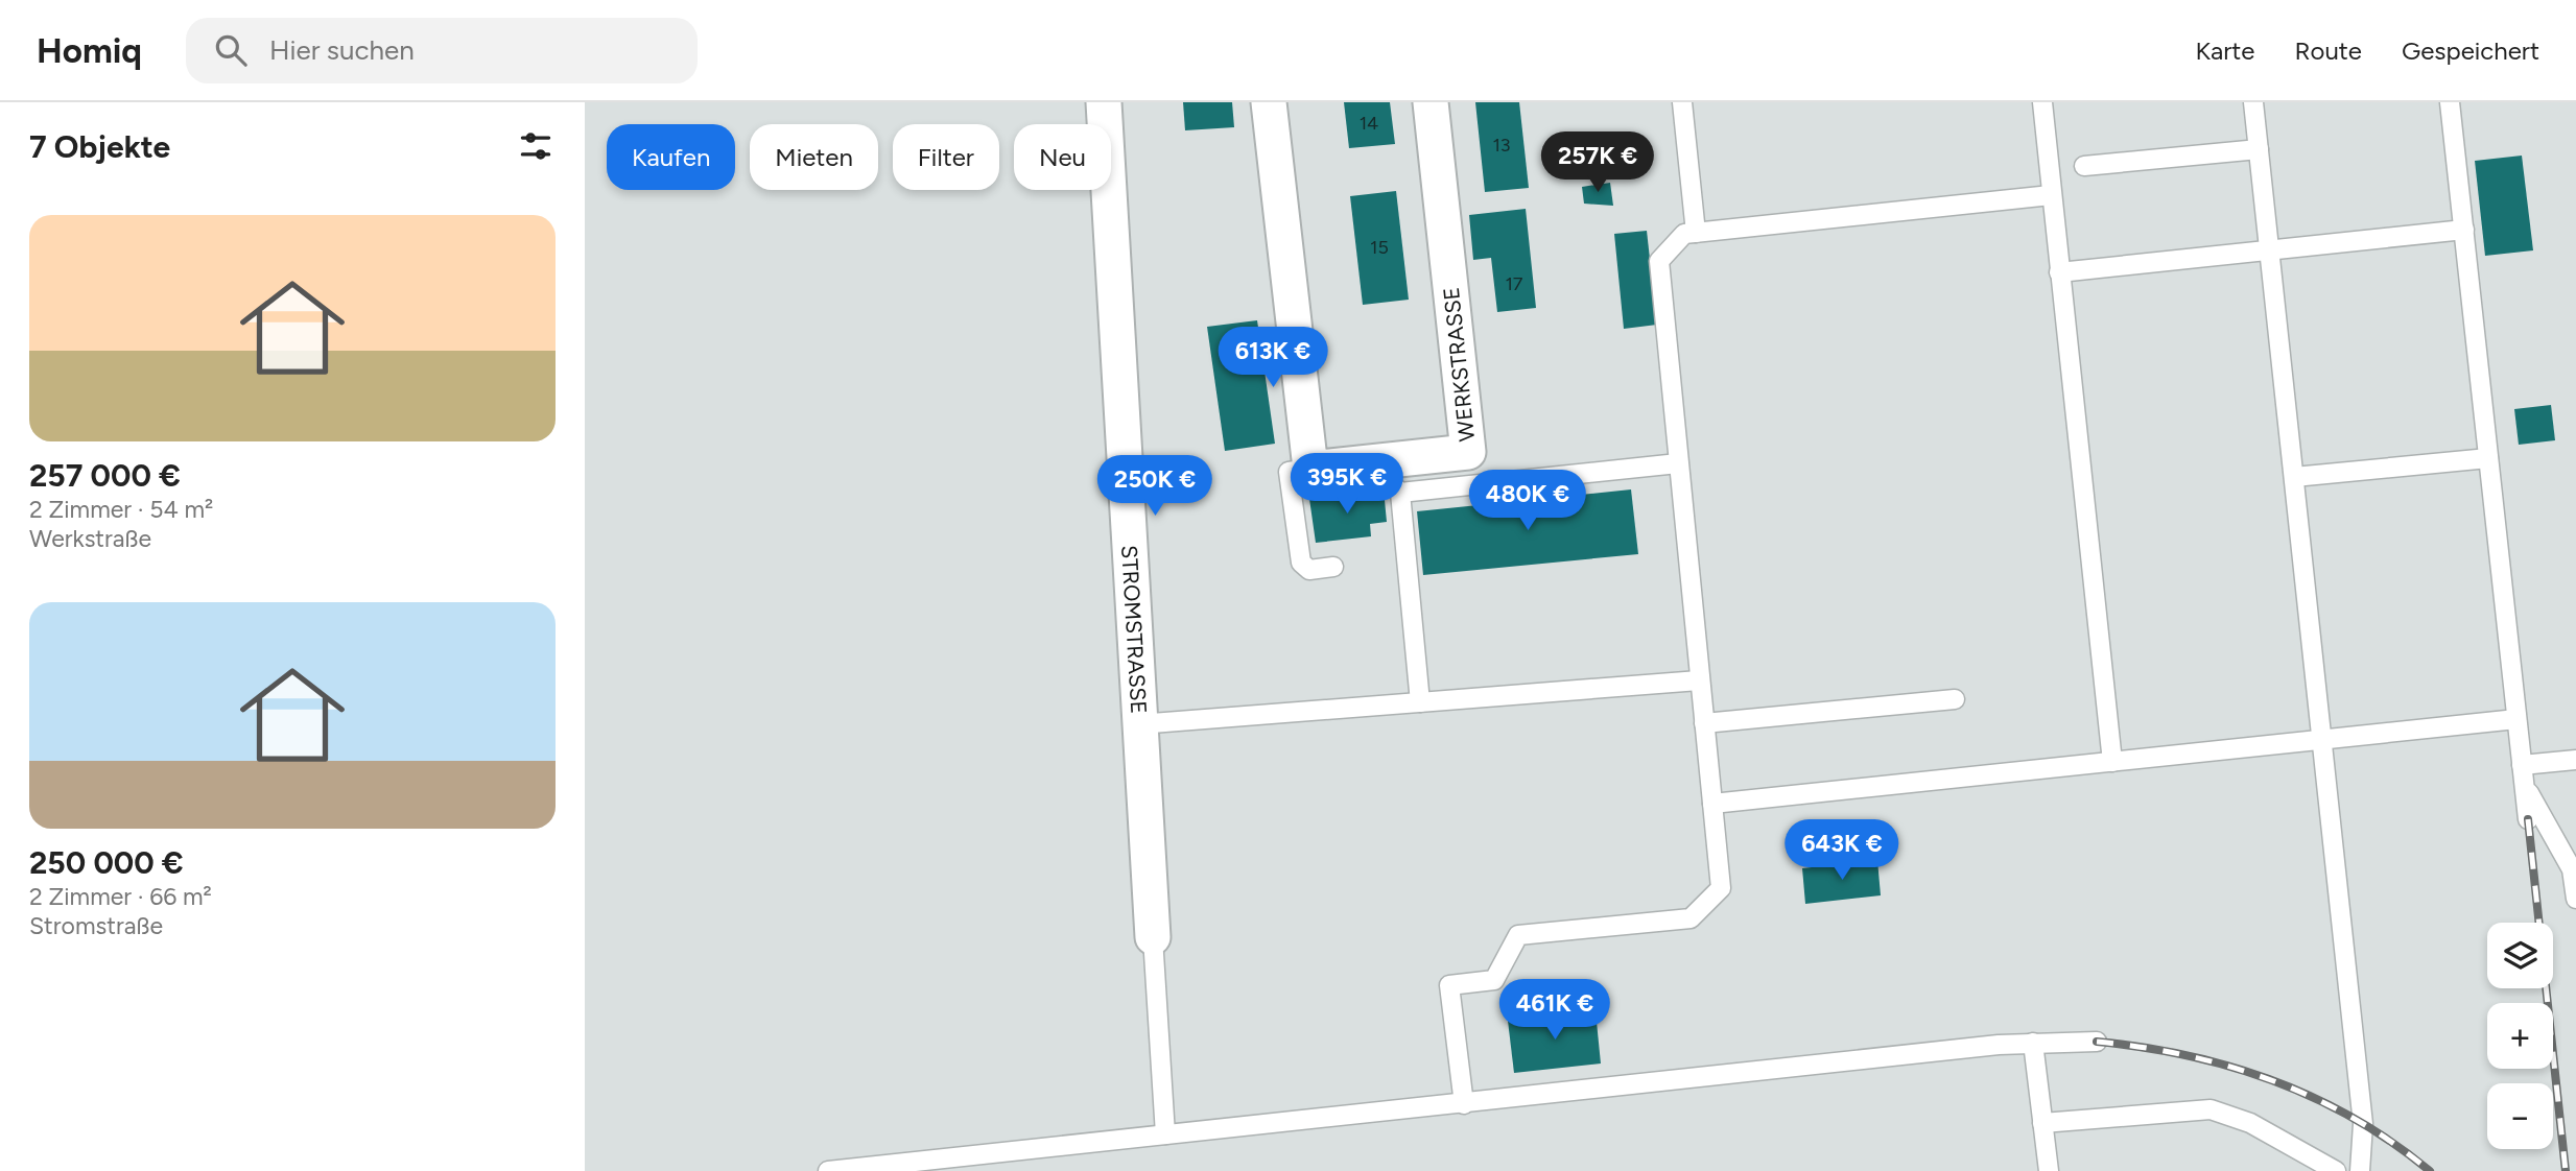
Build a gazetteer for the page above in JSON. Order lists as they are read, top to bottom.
{
  "streets": {
    "street": ["WERKSTRASSE", "STROMSTRASSE"]
  },
  "house_numbers": [
    "14",
    "13",
    "15",
    "17"
  ],
  "page": {
    "header": "Homiq",
    "search": "Hier suchen",
    "nav": ["Karte", "Route", "Gespeichert"],
    "heading": "7 Objekte",
    "chip": [
      "Kaufen",
      "Mieten",
      "Filter",
      "Neu"
    ],
    "price": [
      "257K €",
      "613K €",
      "395K €",
      "250K €",
      "480K €",
      "643K €",
      "461K €"
    ],
    "list": [
      {
        "name": "257 000 €",
        "note": "2 Zimmer · 54 m² · Werkstraße"
      },
      {
        "name": "250 000 €",
        "note": "2 Zimmer · 66 m² · Stromstraße"
      }
    ],
    "map_buttons": ["+", "−"]
  }
}
